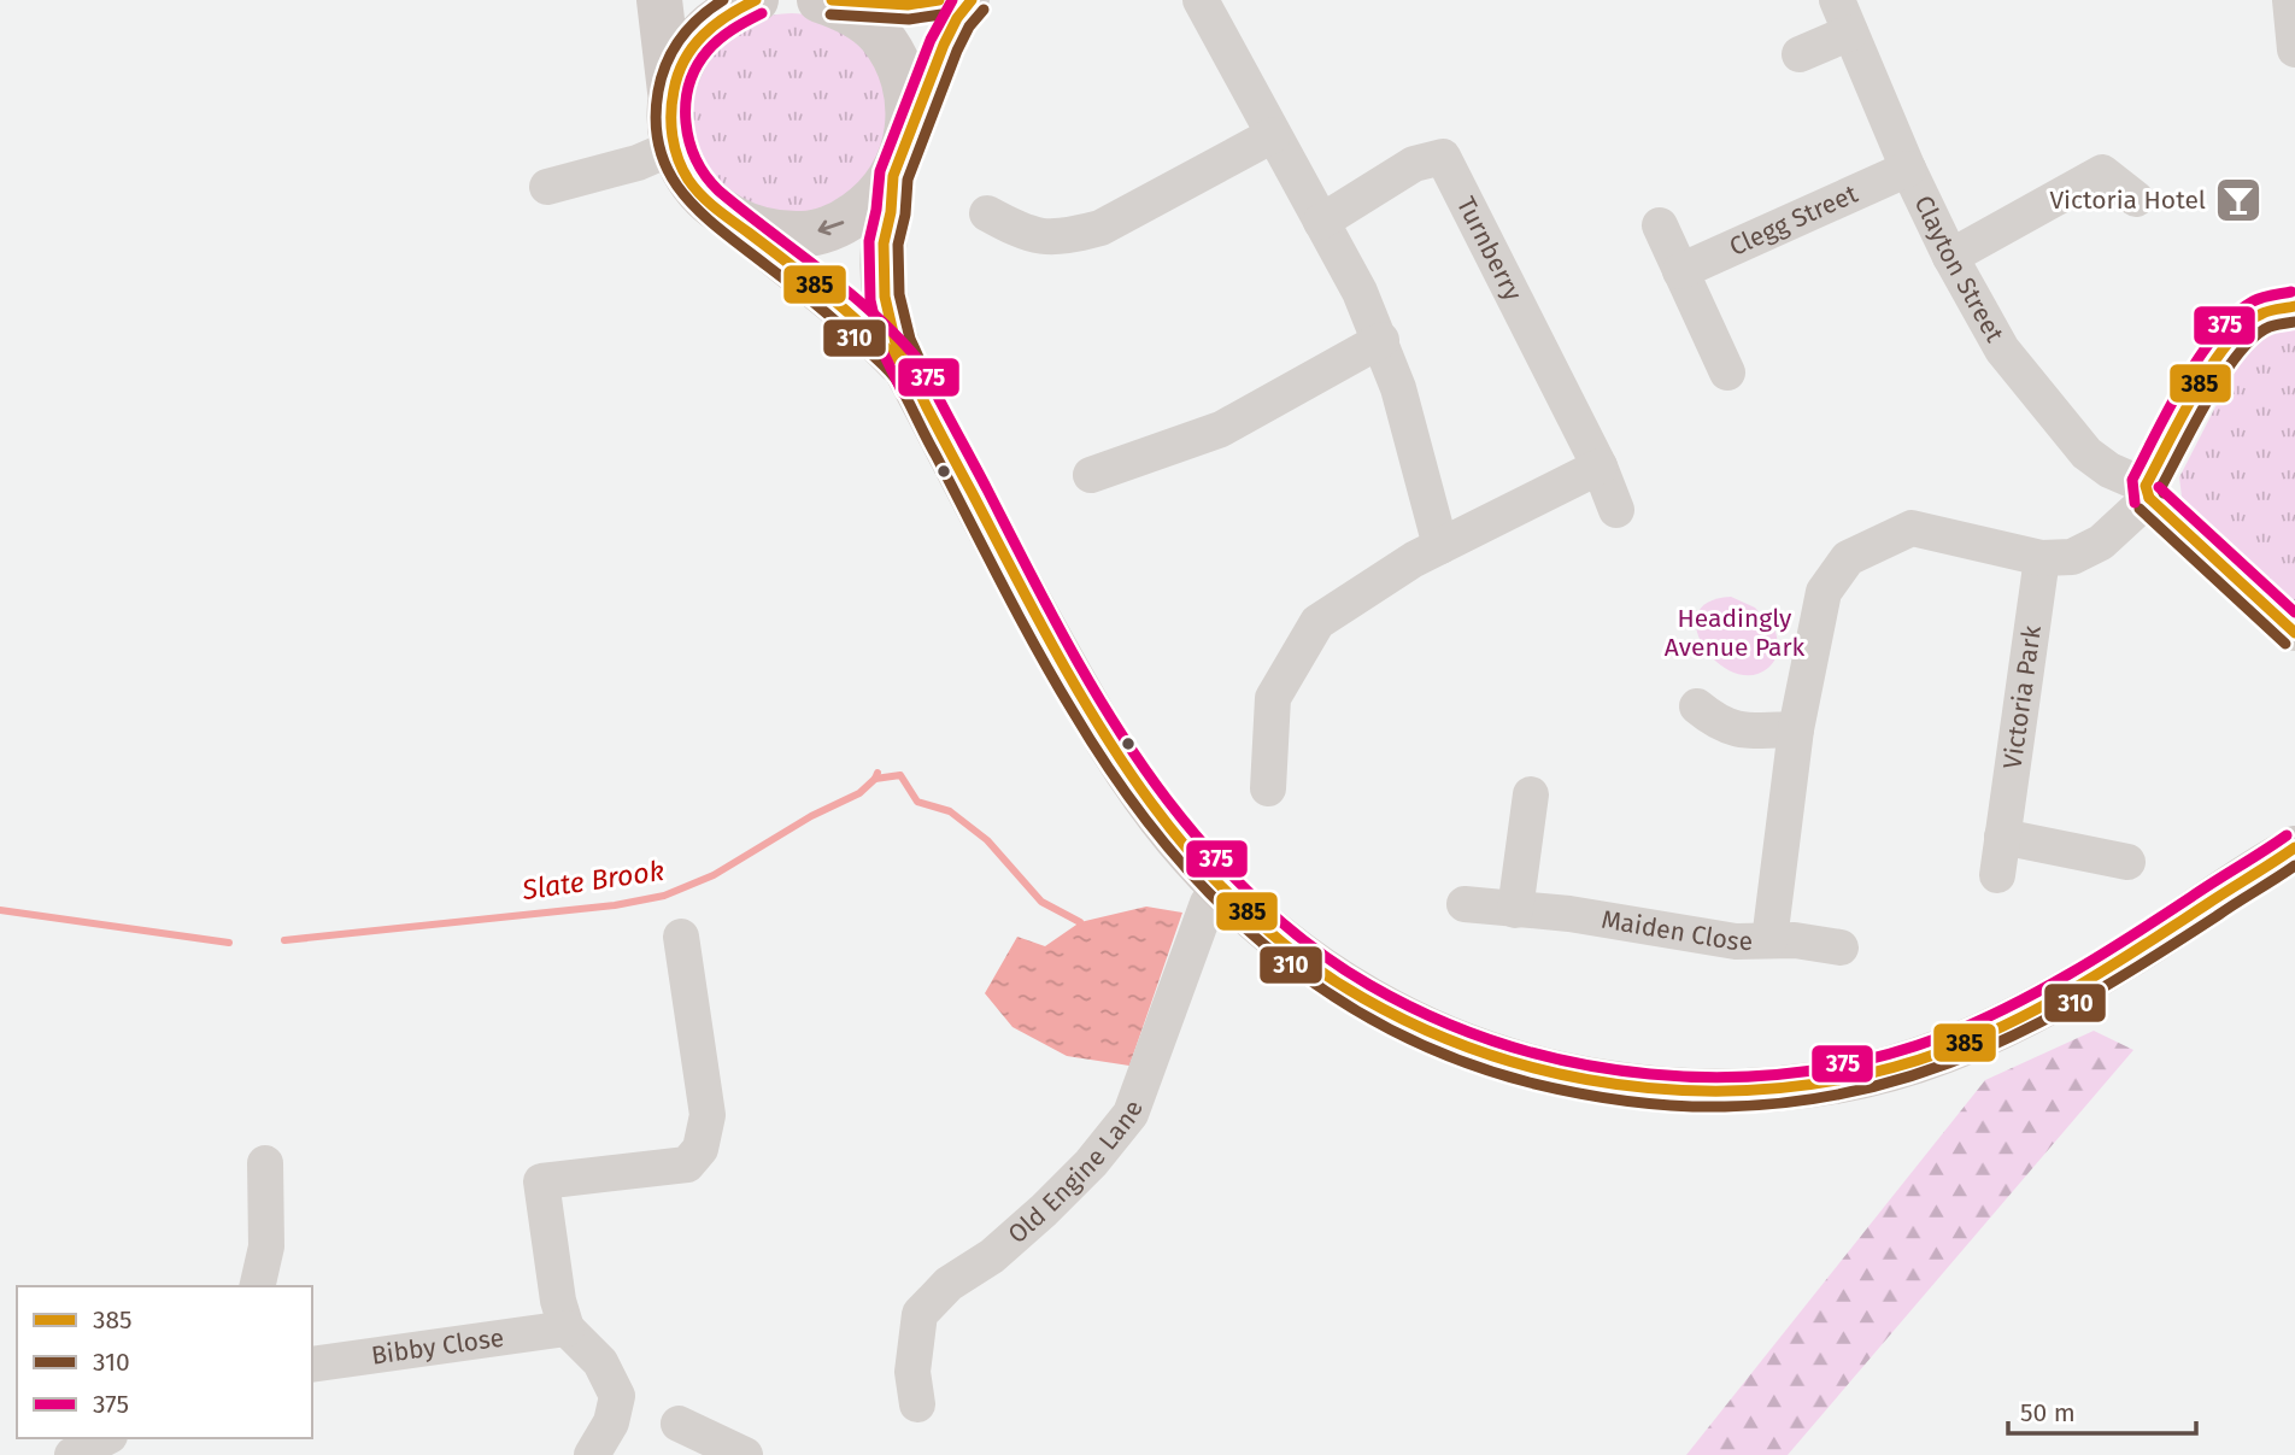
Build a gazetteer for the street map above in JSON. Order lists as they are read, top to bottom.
{
  "streets": {
    "street": [
      "Clegg Street",
      "Turnberry",
      "Clayton Street",
      "Victoria Park",
      "Maiden Close",
      "Old Engine Lane",
      "Bibby Close"
    ]
  },
  "crossings": [
    ["Clegg Street", "Clayton Street"]
  ],
  "water": ["Slate Brook"],
  "parks": ["Headingly Avenue Park"],
  "places": {
    "bar": ["Victoria Hotel"]
  },
  "lines": ["transit line 385", "transit line 310", "transit line 375"],
  "legend": ["385", "310", "375"],
  "scale_bar": "50 m"
}
